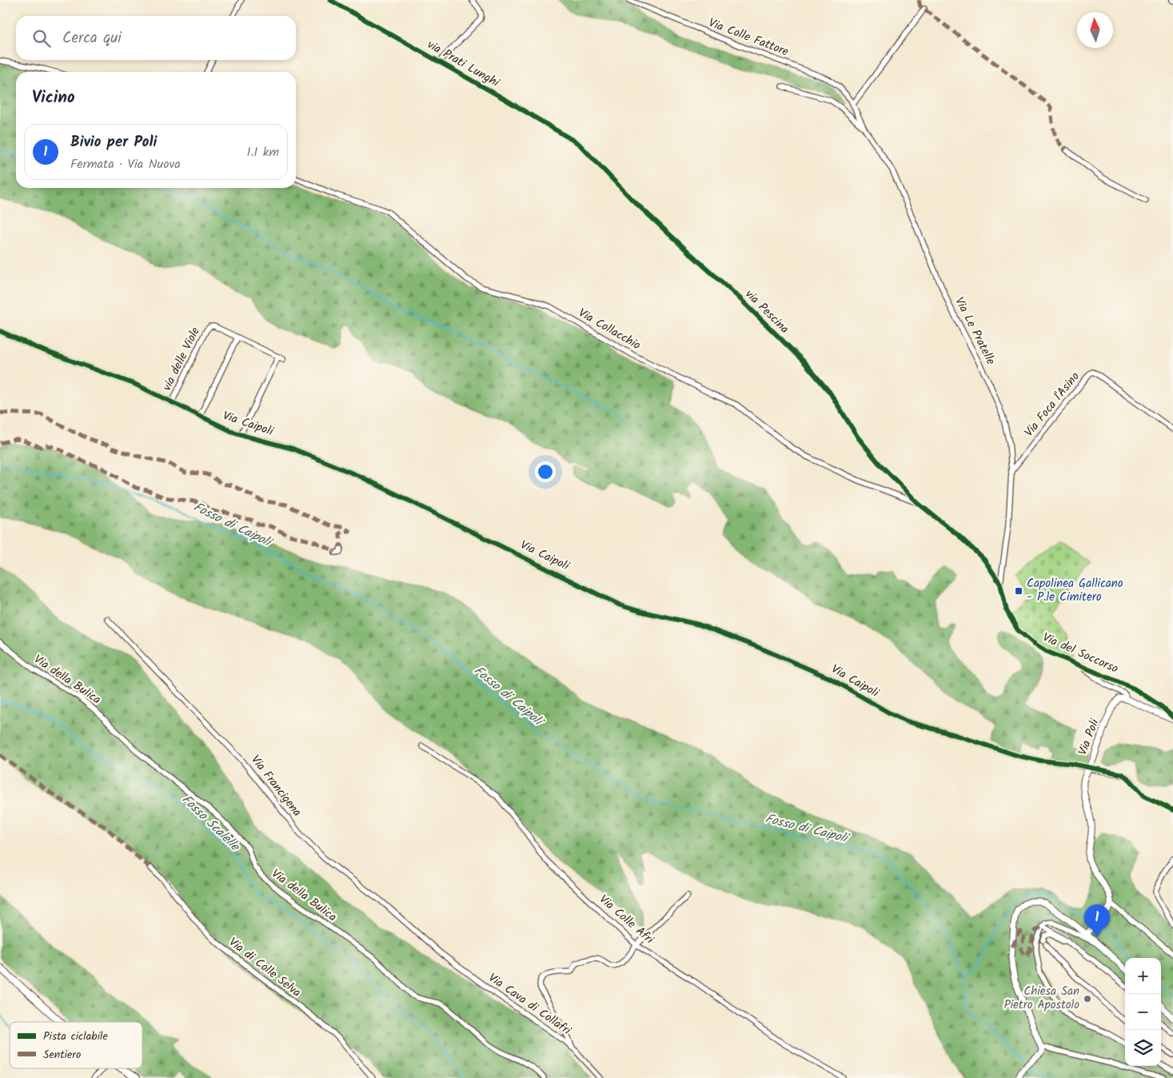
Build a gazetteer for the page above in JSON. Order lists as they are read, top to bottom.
{
  "streets": {
    "street": [
      "Via Colle Fattore",
      "via Prati Lunghi",
      "via Pescina",
      "Via Collacchio",
      "Via Le Pratelle",
      "via delle Viole",
      "Via Foca l'Asino",
      "Via Caipoli",
      "Via del Soccorso",
      "Via della Bulica",
      "Via Poli",
      "Via Francigena",
      "Via Colle Afri",
      "Via di Colle Selva",
      "Via Cava di Collafri"
    ]
  },
  "crossings": [
    ["Via Colle Fattore", "Via Le Pratelle"],
    ["via Prati Lunghi", "via Pescina"],
    ["via Pescina", "Via Collacchio"],
    ["via Pescina", "Via del Soccorso"],
    ["Via Collacchio", "Via del Soccorso"],
    ["Via Le Pratelle", "Via Foca l'Asino"],
    ["Via Le Pratelle", "Via del Soccorso"],
    ["via delle Viole", "Via Caipoli"],
    ["Via Caipoli", "Via Poli"],
    ["Via Francigena", "Via Cava di Collafri"]
  ],
  "water": ["Fosso di Caipoli", "Fosso Scalelle"],
  "places": {
    "transit": ["Capolinea Gallicano - P.le Cimitero"],
    "other": ["Chiesa San Pietro Apostolo"]
  },
  "legend": ["Pista ciclabile", "Sentiero"],
  "north": "top",
  "page": {
    "search": "Cerca qui",
    "heading": "Vicino",
    "list": [
      {
        "mark": "1",
        "name": "Bivio per Poli",
        "note": "Fermata · Via Nuova",
        "value": "1.1 km"
      }
    ],
    "pins": "1",
    "map_buttons": ["+", "−"]
  }
}
